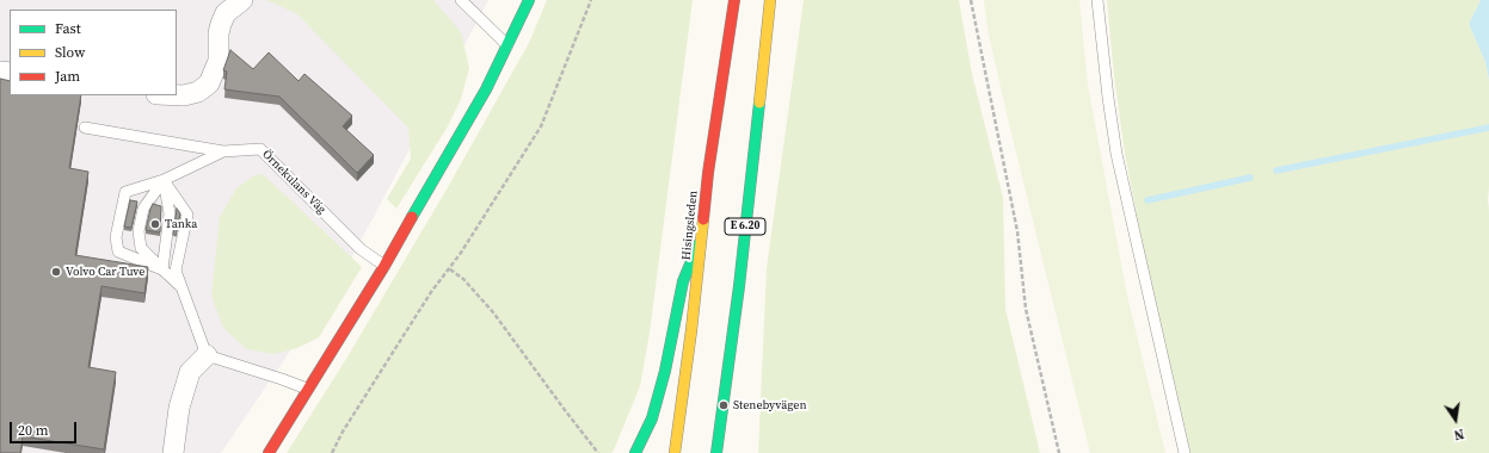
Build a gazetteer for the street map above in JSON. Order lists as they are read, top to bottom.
{
  "streets": {
    "main road": ["Hisingsleden", "E 6.20"],
    "lane": ["Örnekulans Väg"]
  },
  "places": ["Tanka", "Volvo Car Tuve", "Stenebyvägen"],
  "legend": ["Fast", "Slow", "Jam"],
  "scale_bar": "20 m",
  "north": "bottom"
}
